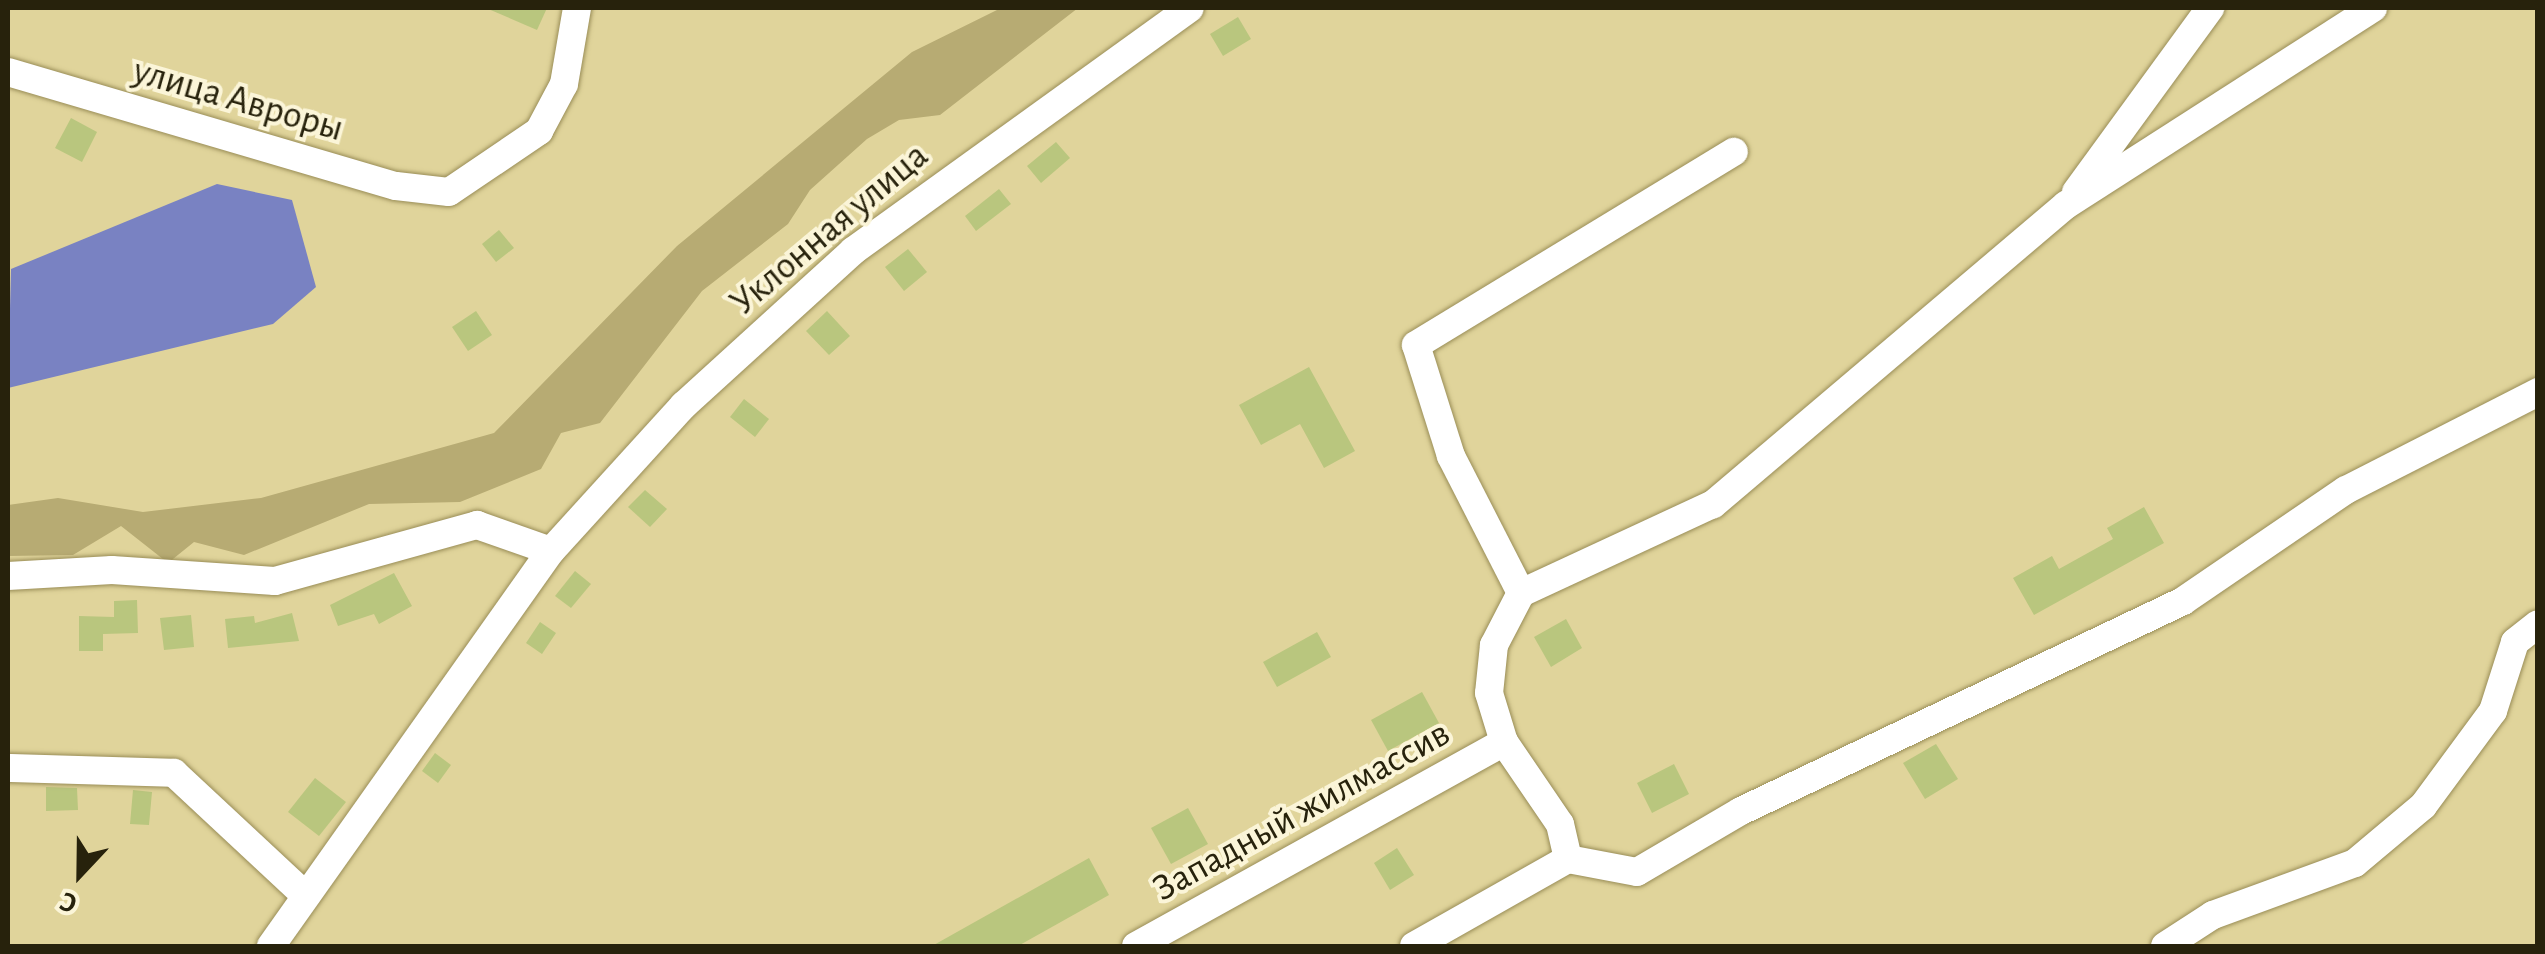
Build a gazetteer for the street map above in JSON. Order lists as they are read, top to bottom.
{
  "streets": {
    "street": ["улица Авроры", "Уклонная улица", "Западный жилмассив"]
  },
  "north": "bottom"
}
